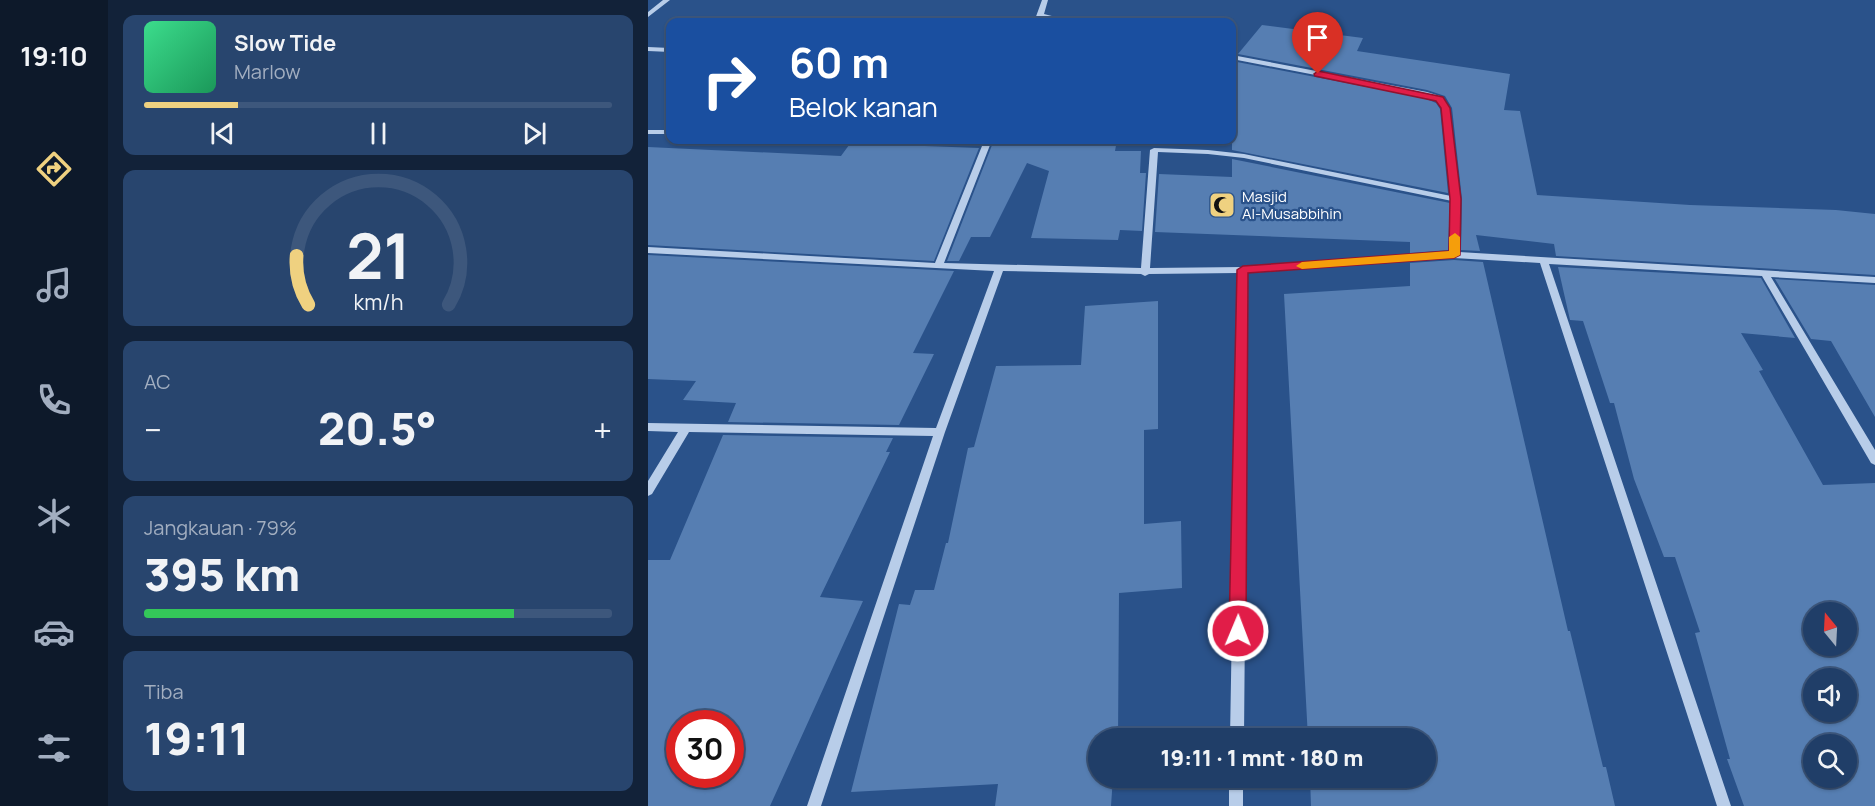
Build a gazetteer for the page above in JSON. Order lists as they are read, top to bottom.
{
  "places": {
    "mosque": ["Masjid Al-Musabbihin"]
  },
  "north": "top",
  "page": {
    "tabs": "19:10",
    "turn": ["60 m", "Belok kanan"],
    "song": ["Slow Tide", "Marlow"],
    "tile": [
      "AC",
      ["Jangkauan · 79%", "395 km"],
      ["Tiba", "19:11"]
    ],
    "heat": ["−", "20.5°", "+"],
    "limit": "30",
    "trip": "19:11 · 1 mnt · 180 m",
    "gauge": ["21", "km/h"]
  }
}
